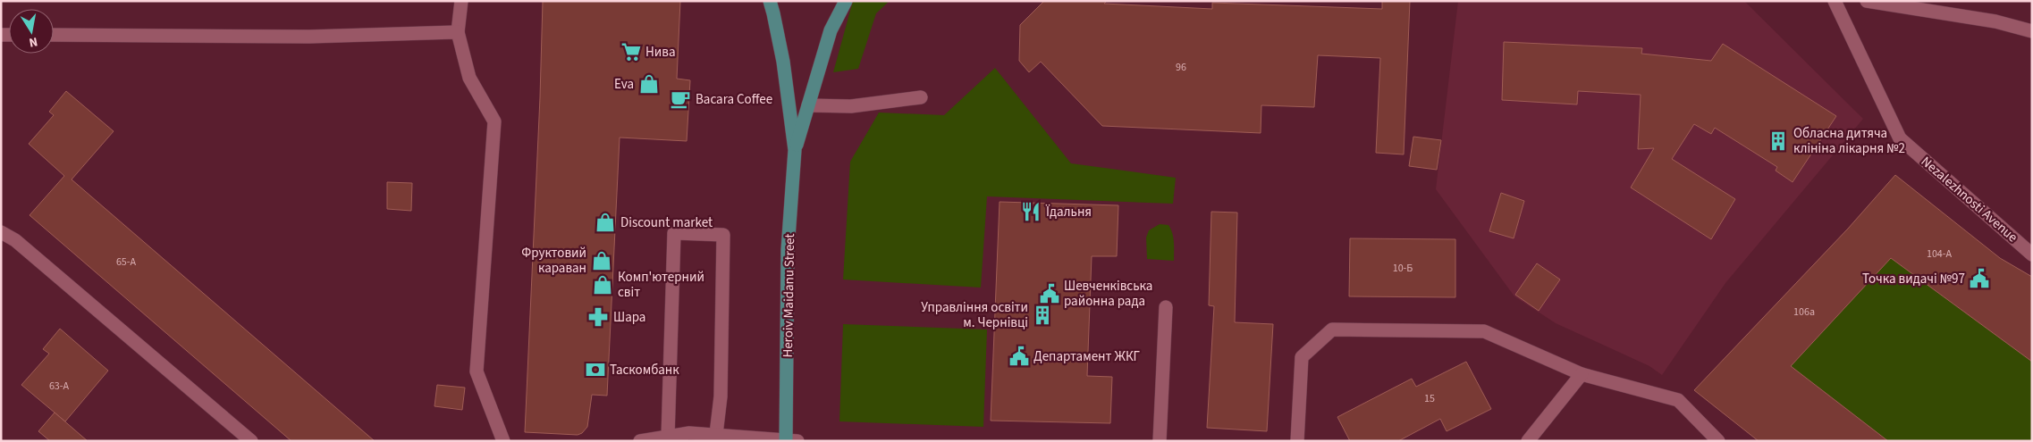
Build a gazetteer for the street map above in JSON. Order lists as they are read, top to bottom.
{
  "streets": {
    "main road": ["Heroiv Maidanu Street"],
    "street": ["Nezalezhnosti Avenue"]
  },
  "places": {
    "supermarket": ["Нива"],
    "shop": [
      "Eva",
      "Discount market",
      "Фруктовий караван",
      "Комп'ютерний світ"
    ],
    "cafe": ["Bacara Coffee"],
    "building": ["Обласна дитяча клініна лікарня №2", "Управління освіти м. Чернівці"],
    "restaurant": ["Їдальня"],
    "public building": ["Точка видачі №97", "Шевченківська районна рада", "Департамент ЖКГ"],
    "pharmacy": ["Шара"],
    "bank": ["Таскомбанк"]
  },
  "house_numbers": [
    "96",
    "104-А",
    "65-А",
    "10-Б",
    "106а",
    "63-А",
    "15"
  ],
  "north": "bottom"
}
